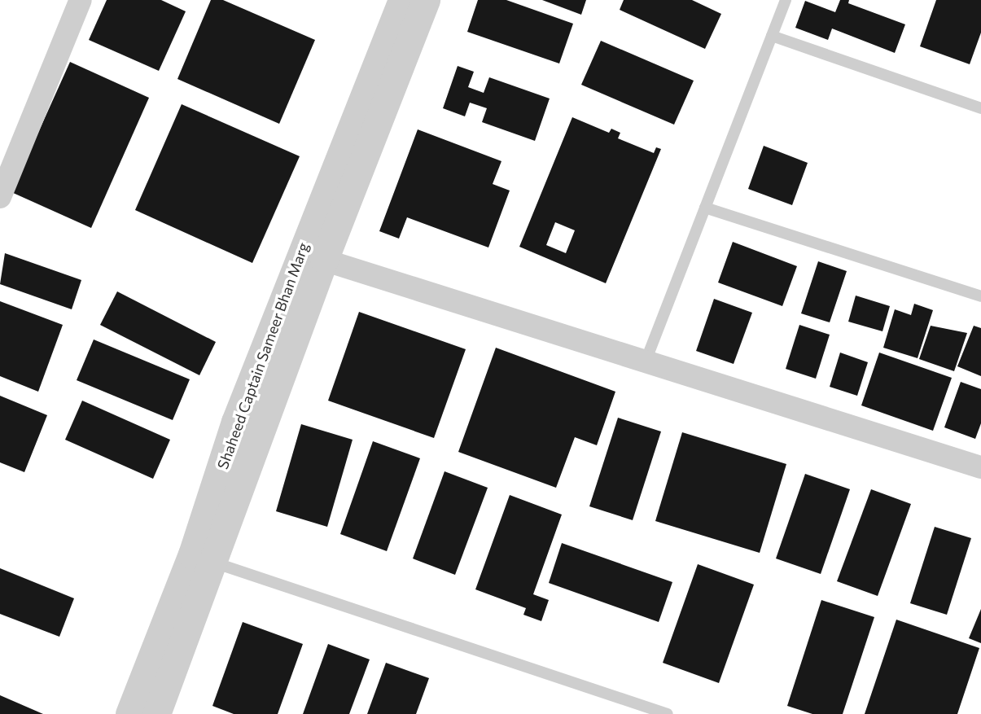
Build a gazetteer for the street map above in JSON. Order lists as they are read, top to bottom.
{
  "streets": {
    "street": ["Shaheed Captain Sameer Bhan Marg"]
  }
}
